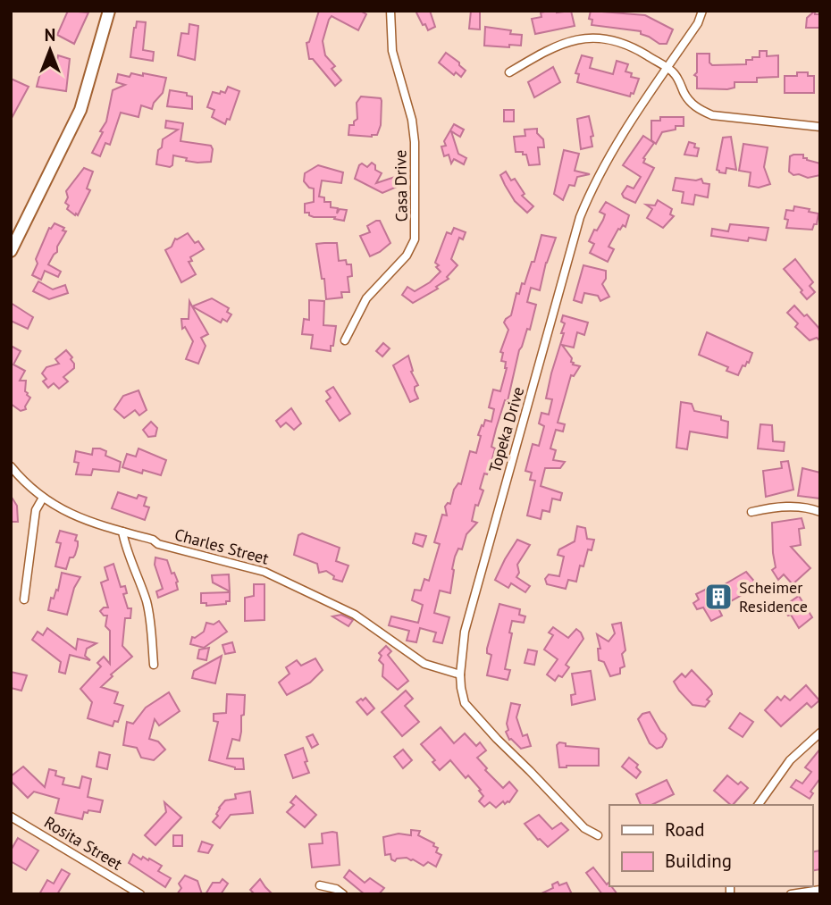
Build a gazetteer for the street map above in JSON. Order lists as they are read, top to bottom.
{
  "streets": {
    "street": [
      "Casa Drive",
      "Topeka Drive",
      "Charles Street",
      "Rosita Street"
    ]
  },
  "crossings": [
    ["Topeka Drive", "Charles Street"]
  ],
  "places": {
    "building": ["Scheimer Residence"]
  },
  "legend": ["Road", "Building"],
  "north": "top"
}
